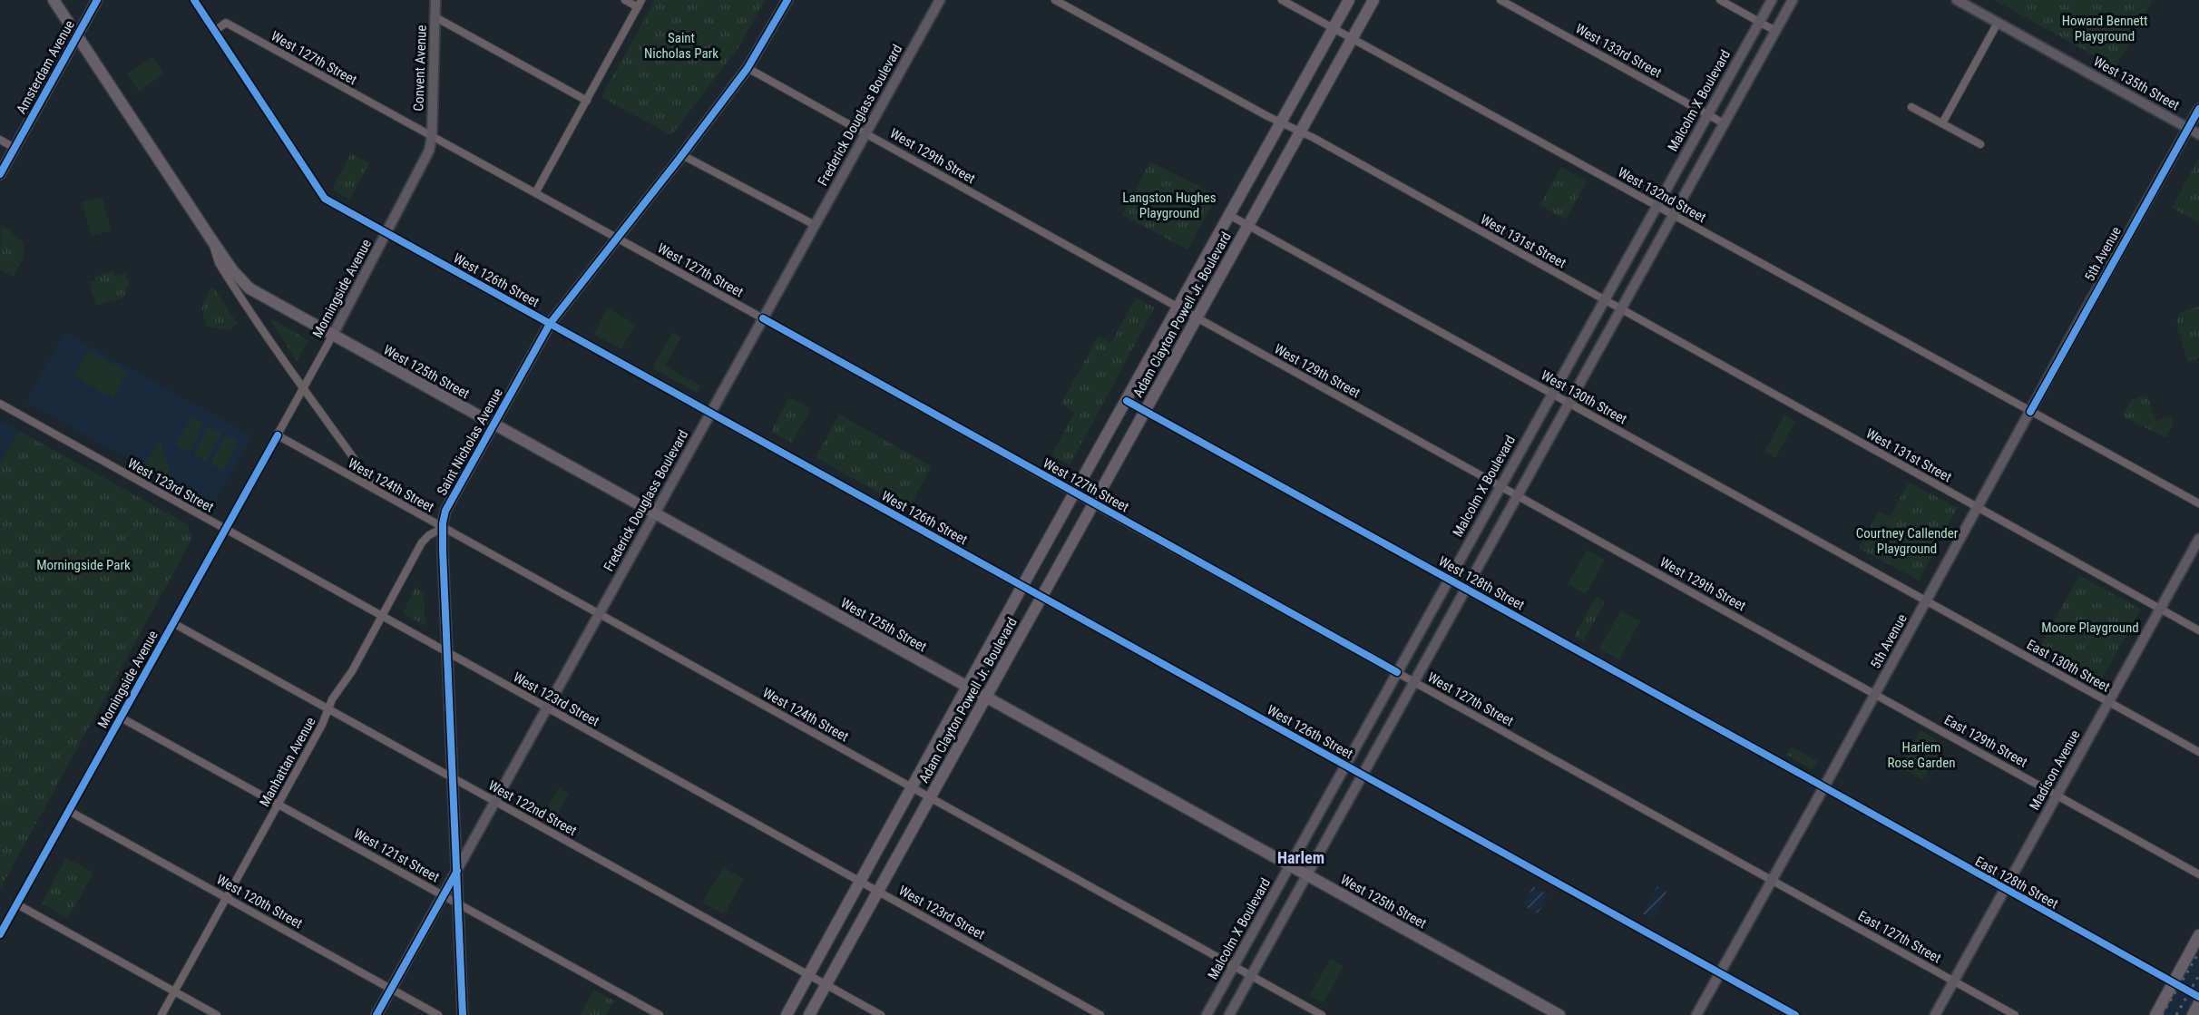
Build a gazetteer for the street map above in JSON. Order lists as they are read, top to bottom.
{
  "streets": {
    "main road": [
      "Amsterdam Avenue",
      "Convent Avenue",
      "West 135th Street",
      "Malcolm X Boulevard",
      "Frederick Douglass Boulevard",
      "5th Avenue",
      "Morningside Avenue",
      "Adam Clayton Powell Jr. Boulevard",
      "West 125th Street",
      "Saint Nicholas Avenue",
      "Madison Avenue"
    ],
    "street": [
      "West 133rd Street",
      "West 127th Street",
      "West 129th Street",
      "West 132nd Street",
      "West 131st Street",
      "West 126th Street",
      "West 130th Street",
      "West 123rd Street",
      "West 124th Street",
      "West 128th Street",
      "East 130th Street",
      "East 129th Street",
      "Manhattan Avenue",
      "West 122nd Street",
      "West 121st Street",
      "East 128th Street",
      "West 120th Street",
      "East 127th Street"
    ]
  },
  "crossings": [
    ["West 133rd Street", "Malcolm X Boulevard"],
    ["West 127th Street", "Convent Avenue"],
    ["West 127th Street", "Malcolm X Boulevard"],
    ["West 127th Street", "Frederick Douglass Boulevard"],
    ["West 127th Street", "5th Avenue"],
    ["West 127th Street", "West 126th Street"],
    ["West 127th Street", "Morningside Avenue"],
    ["West 127th Street", "Adam Clayton Powell Jr. Boulevard"],
    ["West 127th Street", "Saint Nicholas Avenue"],
    ["West 127th Street", "East 127th Street"],
    ["Amsterdam Avenue", "West 125th Street"],
    ["Convent Avenue", "Morningside Avenue"],
    ["West 135th Street", "5th Avenue"],
    ["Malcolm X Boulevard", "West 129th Street"],
    ["Malcolm X Boulevard", "West 132nd Street"],
    ["Malcolm X Boulevard", "West 131st Street"],
    ["Malcolm X Boulevard", "West 126th Street"],
    ["Malcolm X Boulevard", "West 125th Street"],
    ["Malcolm X Boulevard", "West 130th Street"],
    ["Malcolm X Boulevard", "West 124th Street"],
    ["Malcolm X Boulevard", "West 128th Street"],
    ["Frederick Douglass Boulevard", "West 129th Street"],
    ["Frederick Douglass Boulevard", "West 126th Street"],
    ["Frederick Douglass Boulevard", "West 125th Street"],
    ["Frederick Douglass Boulevard", "Saint Nicholas Avenue"],
    ["Frederick Douglass Boulevard", "West 123rd Street"],
    ["Frederick Douglass Boulevard", "West 124th Street"],
    ["Frederick Douglass Boulevard", "West 122nd Street"],
    ["Frederick Douglass Boulevard", "West 121st Street"],
    ["Frederick Douglass Boulevard", "West 120th Street"],
    ["West 129th Street", "5th Avenue"],
    ["West 129th Street", "Adam Clayton Powell Jr. Boulevard"],
    ["West 129th Street", "Saint Nicholas Avenue"],
    ["West 129th Street", "East 129th Street"],
    ["West 132nd Street", "5th Avenue"],
    ["West 132nd Street", "Adam Clayton Powell Jr. Boulevard"],
    ["West 131st Street", "5th Avenue"],
    ["West 131st Street", "Adam Clayton Powell Jr. Boulevard"],
    ["West 131st Street", "Madison Avenue"],
    ["5th Avenue", "West 126th Street"],
    ["5th Avenue", "West 130th Street"],
    ["5th Avenue", "West 128th Street"],
    ["5th Avenue", "East 130th Street"],
    ["5th Avenue", "East 129th Street"],
    ["5th Avenue", "East 128th Street"],
    ["5th Avenue", "East 127th Street"],
    ["West 126th Street", "Morningside Avenue"],
    ["West 126th Street", "Adam Clayton Powell Jr. Boulevard"],
    ["West 126th Street", "Saint Nicholas Avenue"],
    ["Morningside Avenue", "West 125th Street"],
    ["Morningside Avenue", "West 123rd Street"],
    ["Morningside Avenue", "West 124th Street"],
    ["Morningside Avenue", "West 122nd Street"],
    ["Morningside Avenue", "West 121st Street"],
    ["Morningside Avenue", "West 120th Street"],
    ["Adam Clayton Powell Jr. Boulevard", "West 125th Street"],
    ["Adam Clayton Powell Jr. Boulevard", "West 130th Street"],
    ["Adam Clayton Powell Jr. Boulevard", "West 123rd Street"],
    ["Adam Clayton Powell Jr. Boulevard", "West 124th Street"],
    ["Adam Clayton Powell Jr. Boulevard", "West 128th Street"],
    ["Adam Clayton Powell Jr. Boulevard", "West 122nd Street"],
    ["West 125th Street", "Saint Nicholas Avenue"],
    ["West 125th Street", "West 124th Street"],
    ["West 130th Street", "East 130th Street"],
    ["Saint Nicholas Avenue", "West 123rd Street"],
    ["Saint Nicholas Avenue", "West 124th Street"],
    ["Saint Nicholas Avenue", "Manhattan Avenue"],
    ["Saint Nicholas Avenue", "West 122nd Street"],
    ["Saint Nicholas Avenue", "West 121st Street"],
    ["West 123rd Street", "Manhattan Avenue"],
    ["West 124th Street", "Manhattan Avenue"],
    ["West 128th Street", "East 128th Street"],
    ["East 130th Street", "Madison Avenue"],
    ["East 129th Street", "Madison Avenue"],
    ["Manhattan Avenue", "West 122nd Street"],
    ["Manhattan Avenue", "West 121st Street"],
    ["Manhattan Avenue", "West 120th Street"],
    ["Madison Avenue", "East 128th Street"],
    ["Madison Avenue", "East 127th Street"]
  ],
  "districts": ["Harlem"],
  "parks": [
    "Howard Bennett Playground",
    "Saint Nicholas Park",
    "Langston Hughes Playground",
    "Courtney Callender Playground",
    "Morningside Park",
    "Moore Playground",
    "Harlem Rose Garden"
  ]
}
